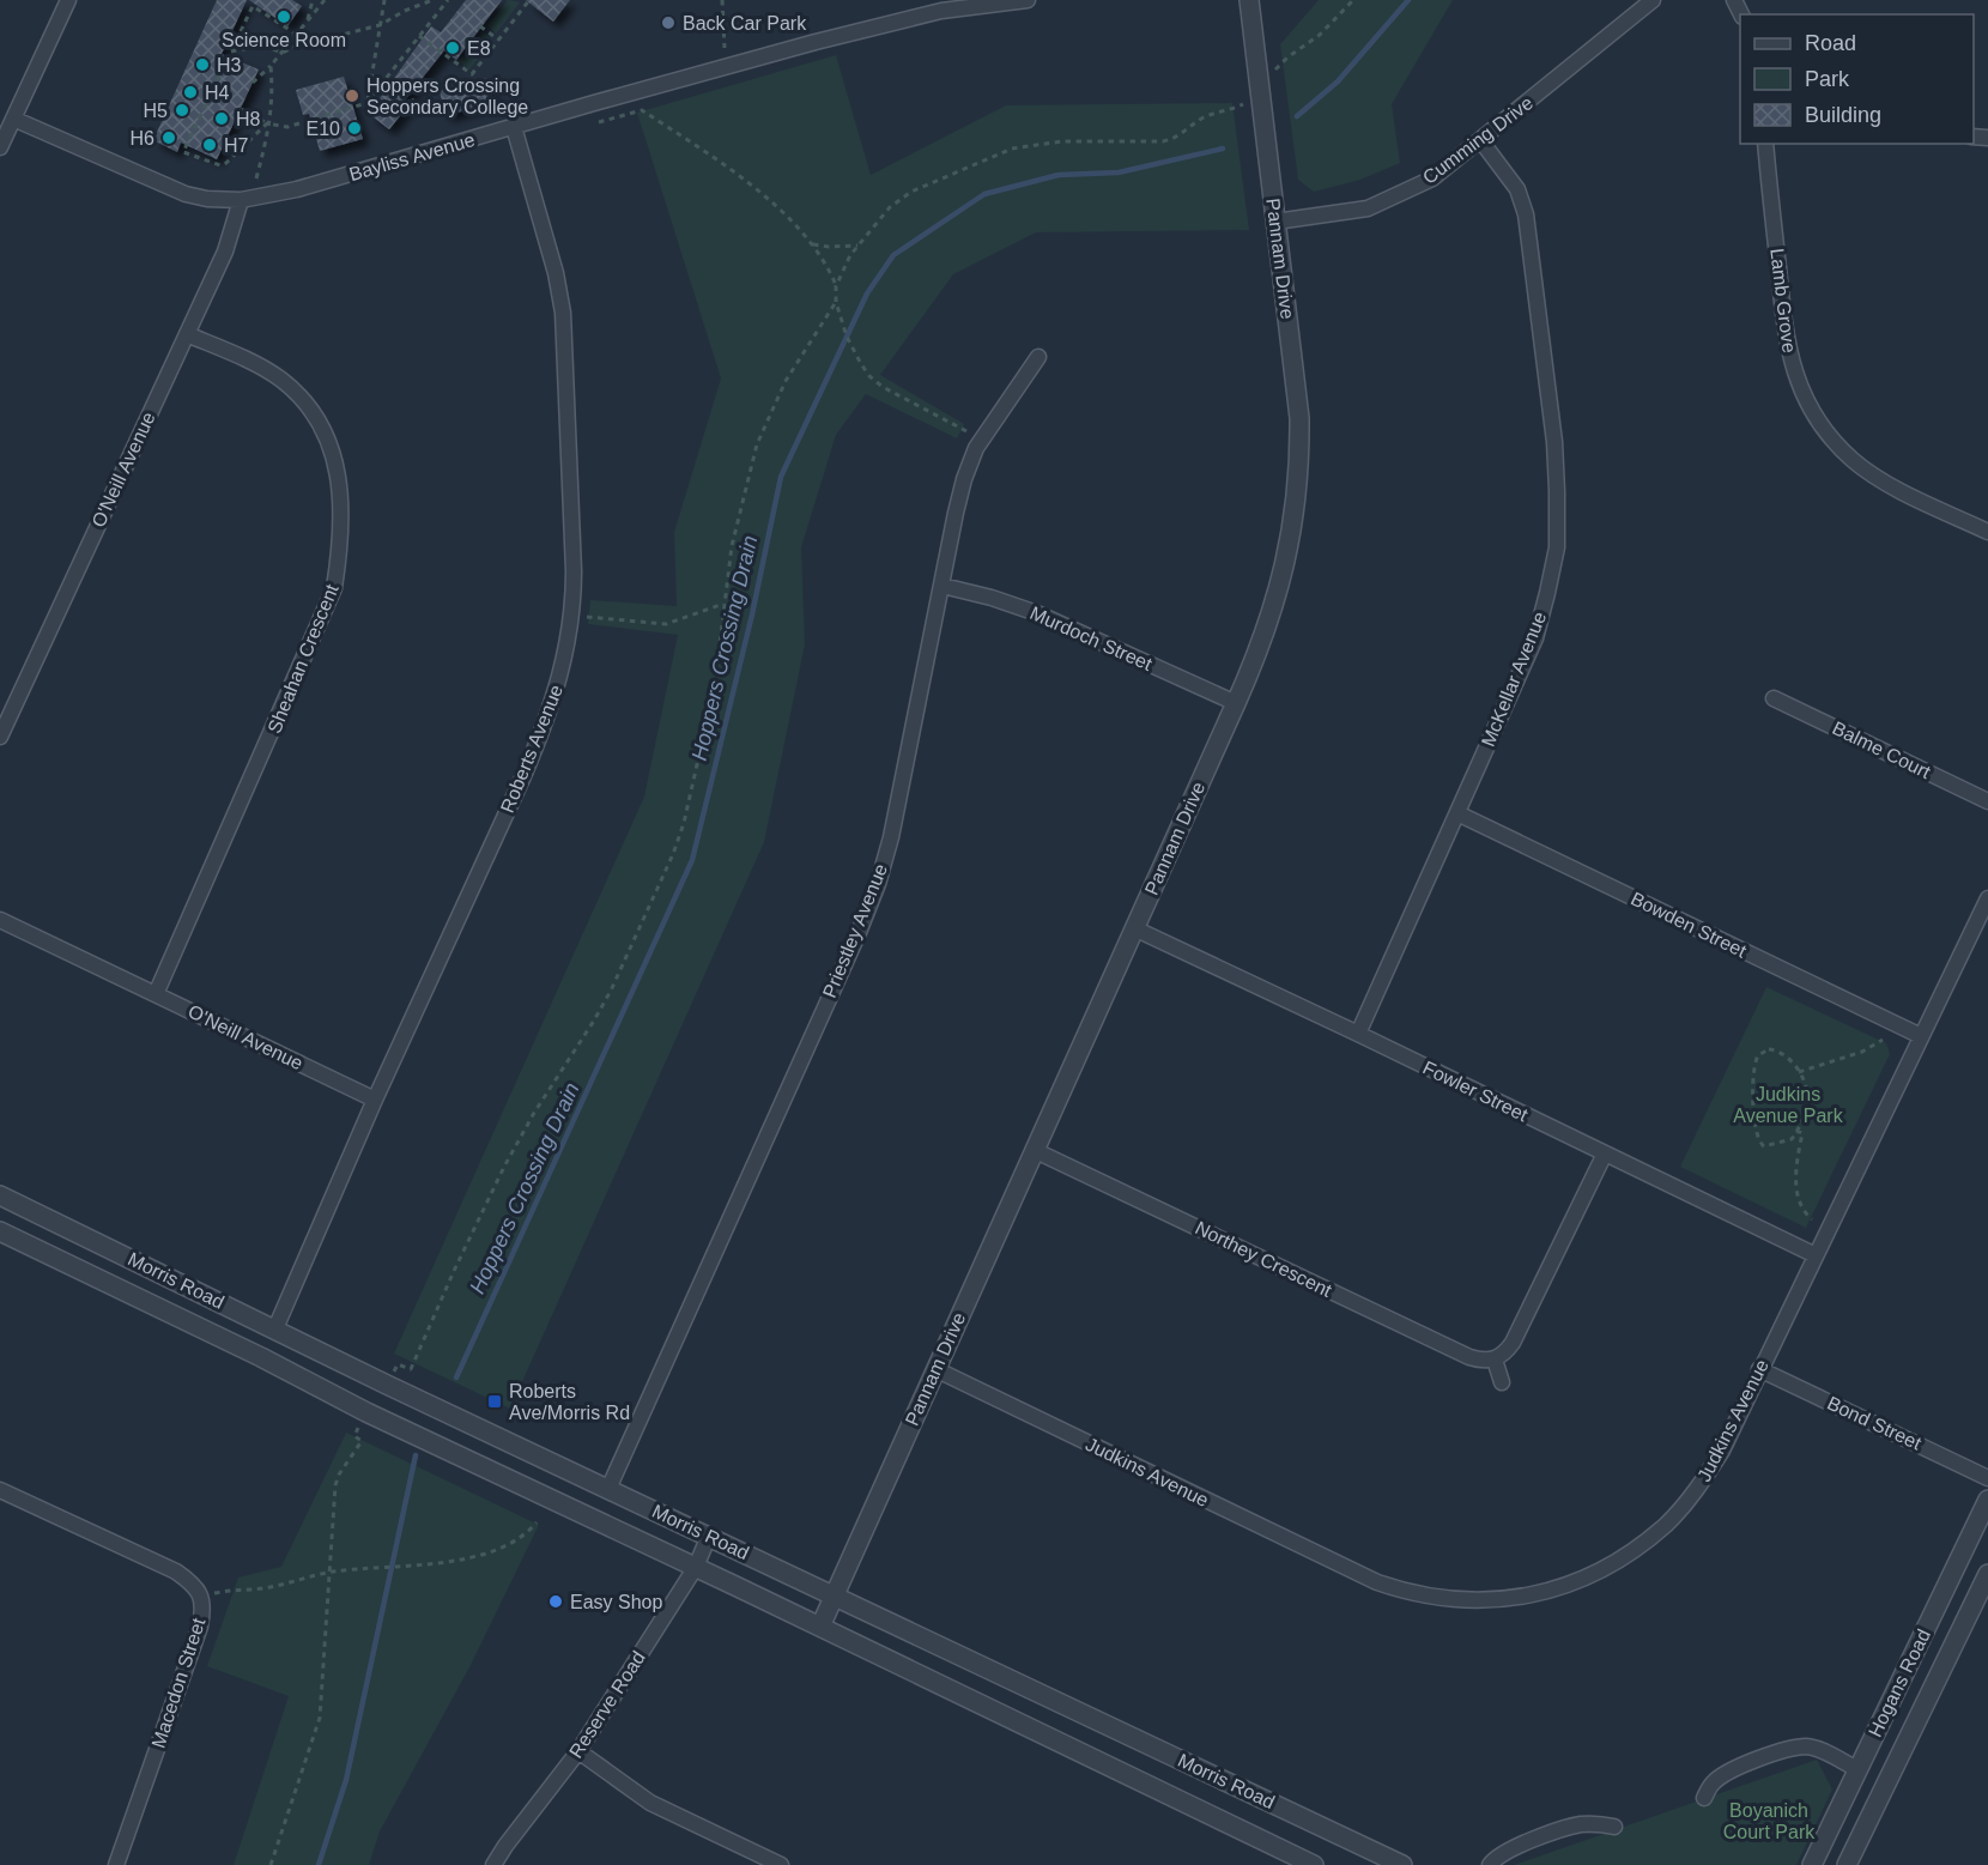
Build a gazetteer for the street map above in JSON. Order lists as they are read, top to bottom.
{
  "streets": {
    "street": [
      "Cumming Drive",
      "Bayliss Avenue",
      "Pannam Drive",
      "Lamb Grove",
      "O'Neill Avenue",
      "Murdoch Street",
      "Sheahan Crescent",
      "McKellar Avenue",
      "Roberts Avenue",
      "Balme Court",
      "Bowden Street",
      "Priestley Avenue",
      "Fowler Street",
      "Northey Crescent",
      "Morris Road",
      "Judkins Avenue",
      "Bond Street",
      "Macedon Street",
      "Hogans Road",
      "Reserve Road"
    ]
  },
  "crossings": [
    ["Cumming Drive", "Pannam Drive"],
    ["Cumming Drive", "McKellar Avenue"],
    ["Bayliss Avenue", "O'Neill Avenue"],
    ["Bayliss Avenue", "Roberts Avenue"],
    ["Pannam Drive", "Murdoch Street"],
    ["Pannam Drive", "Fowler Street"],
    ["Pannam Drive", "Northey Crescent"],
    ["Pannam Drive", "Morris Road"],
    ["Pannam Drive", "Judkins Avenue"],
    ["O'Neill Avenue", "Sheahan Crescent"],
    ["O'Neill Avenue", "Roberts Avenue"],
    ["Murdoch Street", "Priestley Avenue"],
    ["McKellar Avenue", "Bowden Street"],
    ["McKellar Avenue", "Fowler Street"],
    ["Roberts Avenue", "Morris Road"],
    ["Bowden Street", "Judkins Avenue"],
    ["Priestley Avenue", "Morris Road"],
    ["Fowler Street", "Judkins Avenue"],
    ["Morris Road", "Reserve Road"],
    ["Judkins Avenue", "Bond Street"]
  ],
  "water": ["Hoppers Crossing Drain"],
  "parks": ["Judkins Avenue Park", "Boyanich Court Park"],
  "places": {
    "other": [
      "Science Room",
      "Back Car Park",
      "E8",
      "H3",
      "H4",
      "Hoppers Crossing Secondary College",
      "H5",
      "H8",
      "E10",
      "H6",
      "H7",
      "Easy Shop"
    ],
    "transit": ["Roberts Ave/Morris Rd"]
  },
  "legend": ["Road", "Park", "Building"]
}
